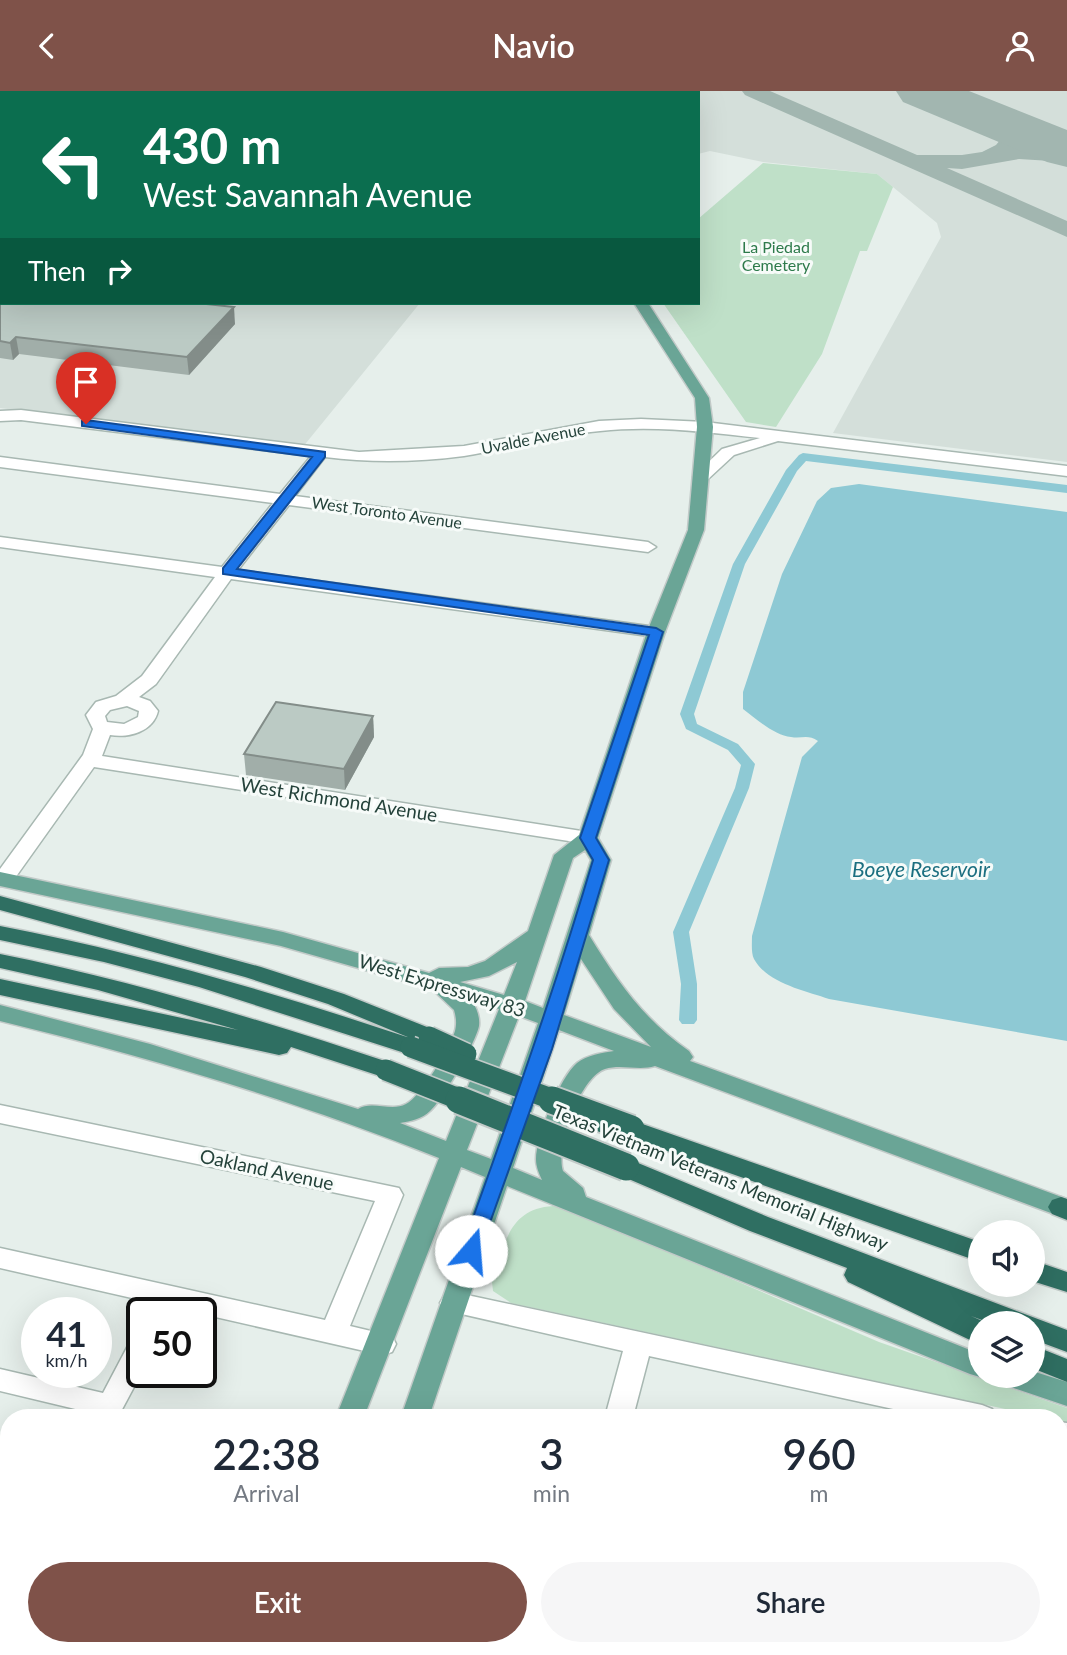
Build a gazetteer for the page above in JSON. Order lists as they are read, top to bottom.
{
  "streets": {
    "highway": ["Texas Vietnam Veterans Memorial Highway"],
    "main road": ["West Expressway 83"],
    "street": [
      "Uvalde Avenue",
      "West Toronto Avenue",
      "West Richmond Avenue",
      "Oakland Avenue"
    ]
  },
  "water": ["Boeye Reservoir"],
  "parks": ["La Piedad Cemetery"],
  "page": {
    "header": "Navio",
    "turn": ["430 m", "West Savannah Avenue"],
    "then": "Then",
    "speed": "41 km/h",
    "limit": "50",
    "eta": [
      "22:38",
      "Arrival",
      "3",
      "min",
      "960",
      "m"
    ],
    "buttons": ["Exit", "Share"]
  }
}
